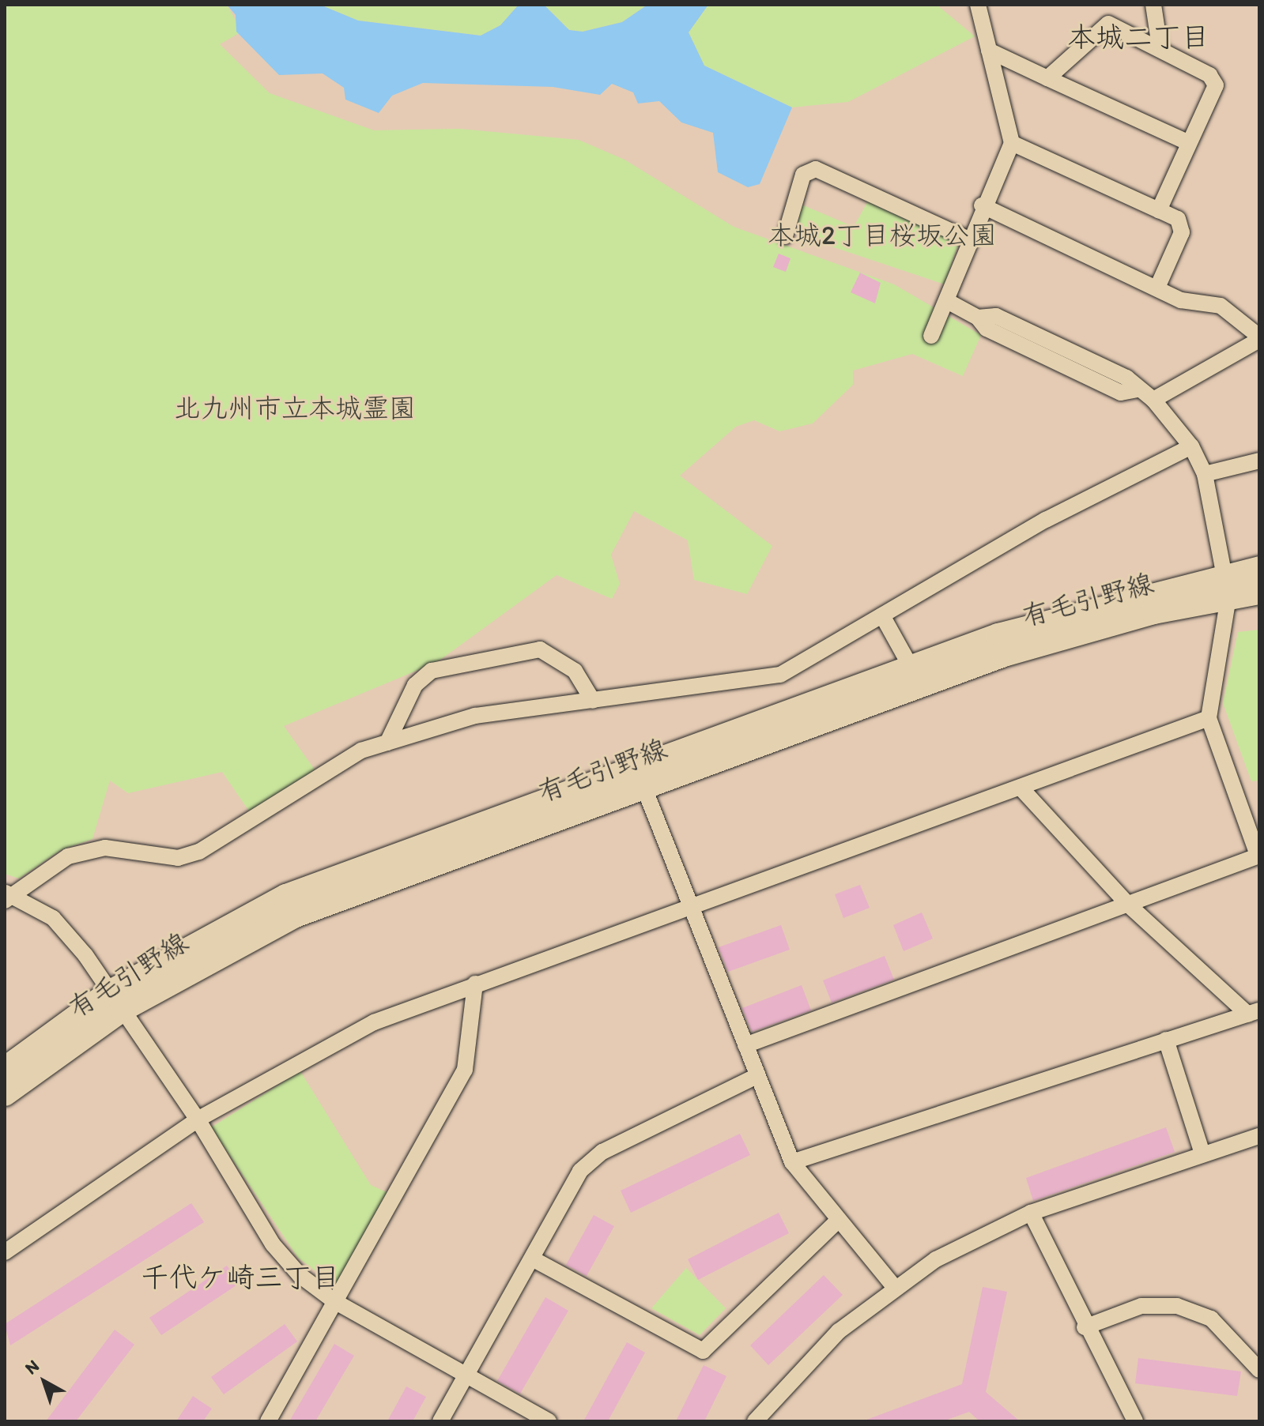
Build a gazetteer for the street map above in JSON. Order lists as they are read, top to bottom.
{
  "streets": {
    "main road": ["有毛引野線"]
  },
  "districts": ["本城二丁目", "千代ケ崎三丁目"],
  "parks": ["本城2丁目桜坂公園", "北九州市立本城霊園"],
  "north": "top left"
}
